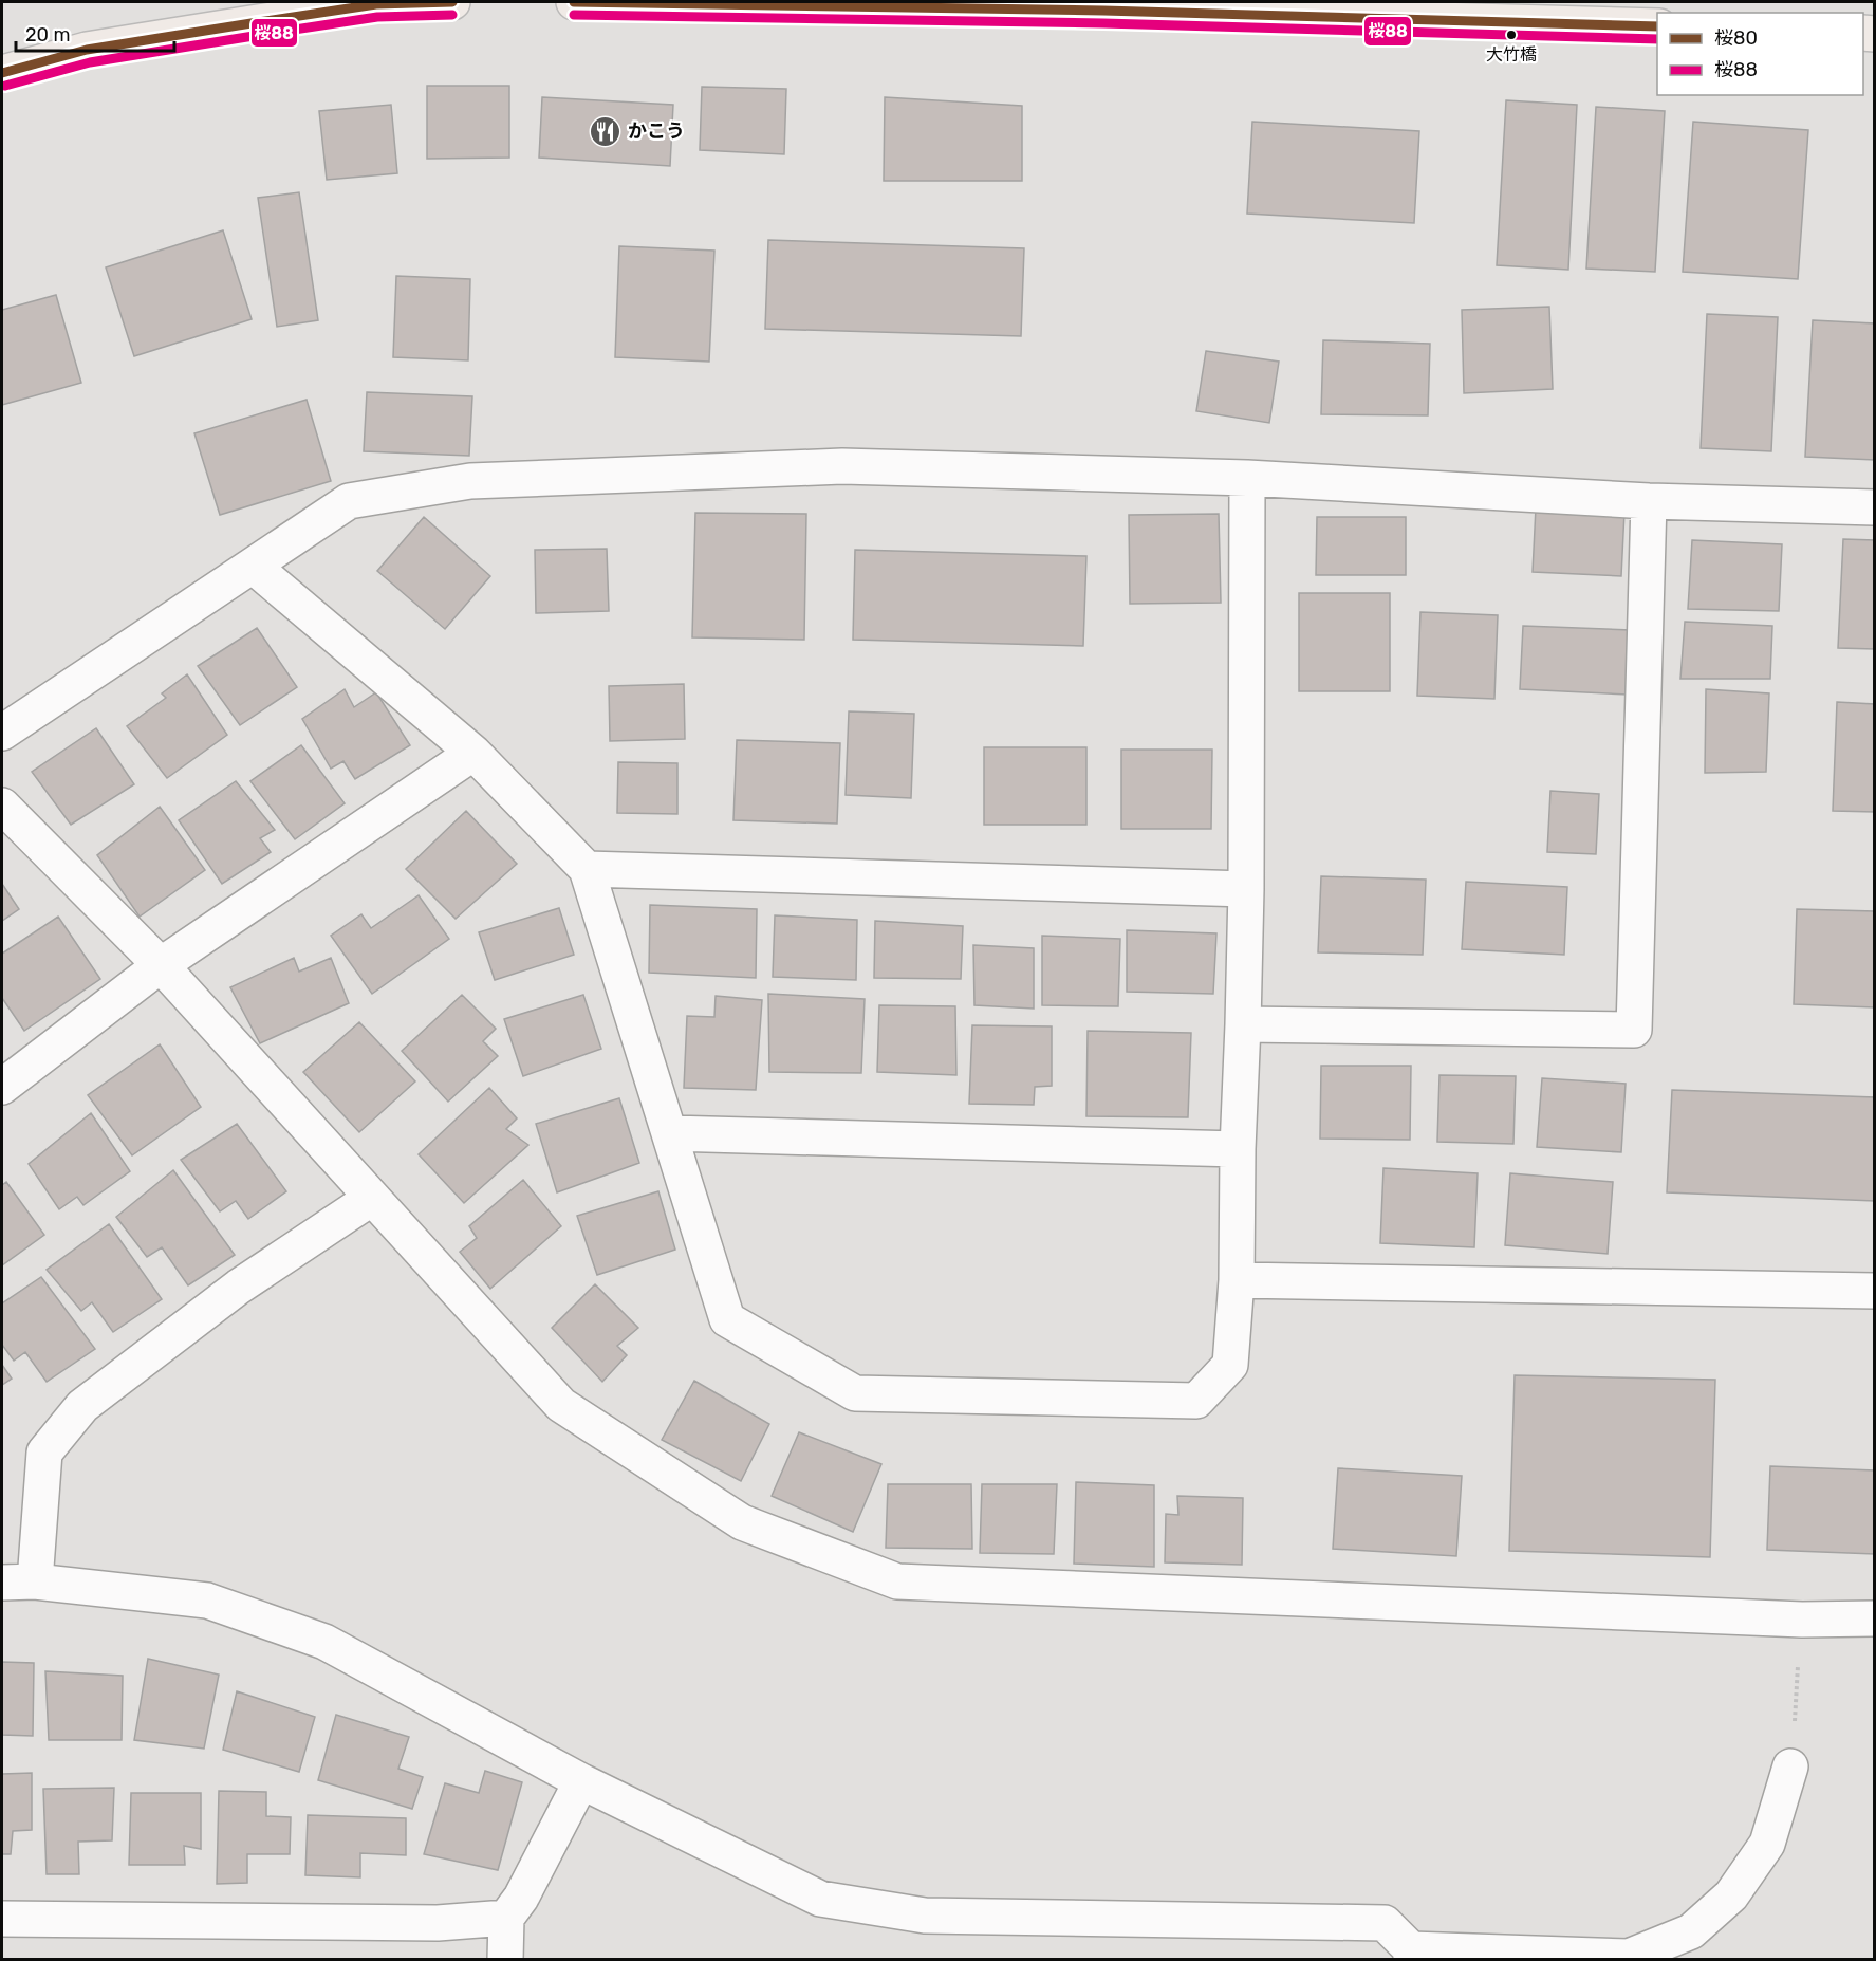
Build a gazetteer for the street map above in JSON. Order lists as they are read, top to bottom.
{
  "places": {
    "other": ["大竹橋"],
    "restaurant": ["かこう"]
  },
  "lines": ["transit line 桜80", "transit line 桜88"],
  "legend": ["桜80", "桜88"],
  "scale_bar": "20 m"
}
